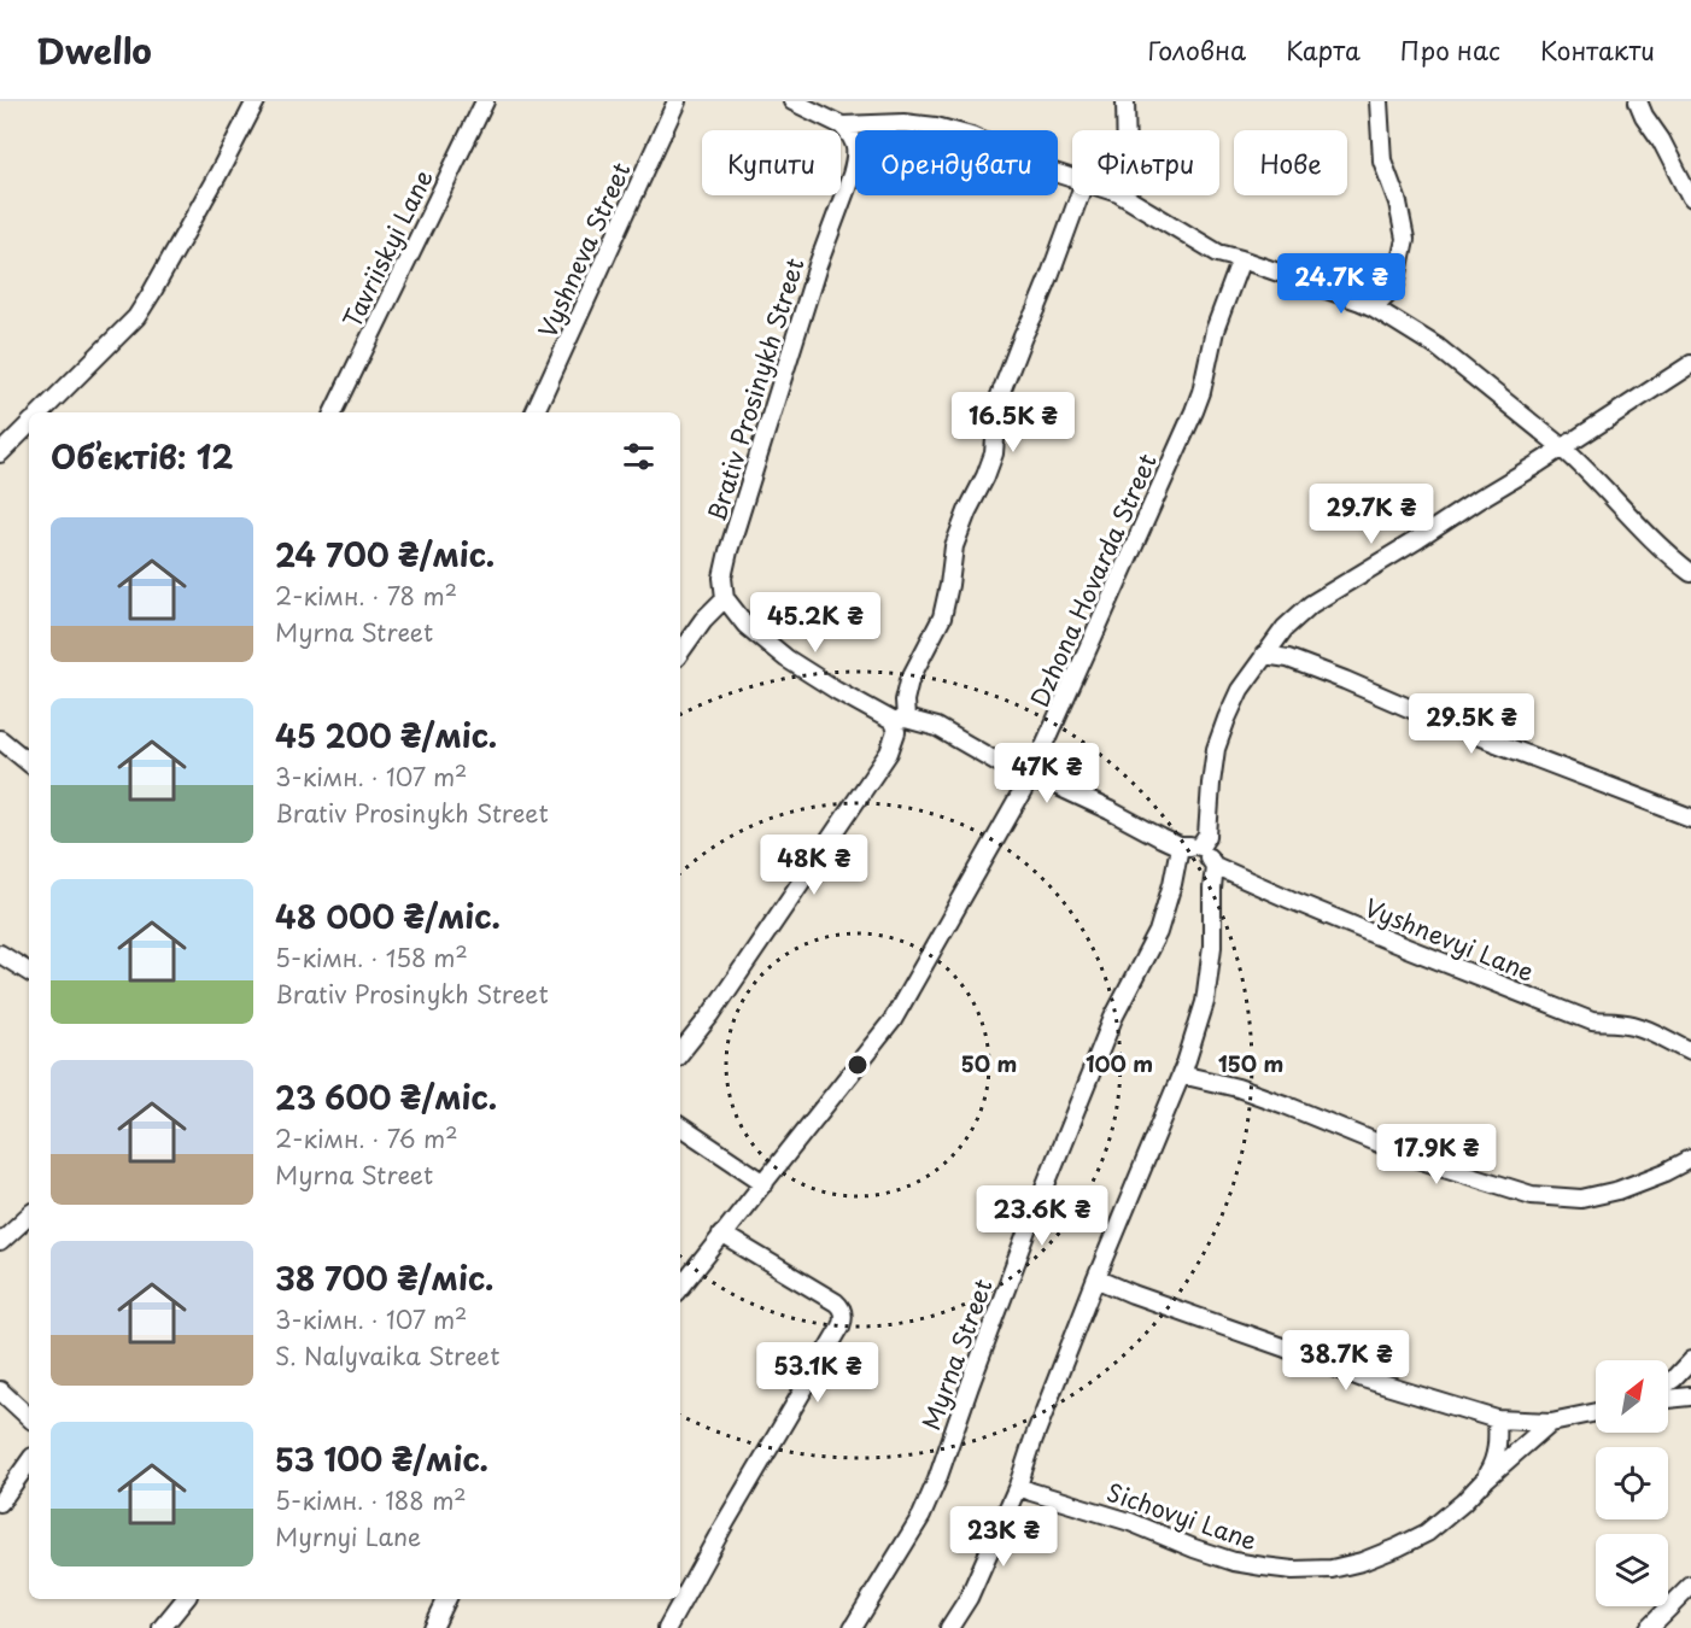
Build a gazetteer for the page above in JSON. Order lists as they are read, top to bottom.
{
  "streets": {
    "street": [
      "Tavriiskyi Lane",
      "Vyshneva Street",
      "Brativ Prosinykh Street",
      "Dzhona Hovarda Street",
      "Vyshnevyi Lane",
      "Myrna Street",
      "Sichovyi Lane"
    ]
  },
  "north": "top right",
  "page": {
    "header": "Dwello",
    "nav": [
      "Головна",
      "Карта",
      "Про нас",
      "Контакти"
    ],
    "chip": [
      "Купити",
      "Орендувати",
      "Фільтри",
      "Нове"
    ],
    "price": [
      "24.7K ₴",
      "16.5K ₴",
      "29.7K ₴",
      "45.2K ₴",
      "29.5K ₴",
      "47K ₴",
      "48K ₴",
      "17.9K ₴",
      "23.6K ₴",
      "38.7K ₴",
      "53.1K ₴",
      "23K ₴"
    ],
    "heading": "Об’єктів: 12",
    "list": [
      {
        "name": "24 700 ₴/міс.",
        "note": "2-кімн. · 78 m² · Myrna Street"
      },
      {
        "name": "45 200 ₴/міс.",
        "note": "3-кімн. · 107 m² · Brativ Prosinykh Street"
      },
      {
        "name": "48 000 ₴/міс.",
        "note": "5-кімн. · 158 m² · Brativ Prosinykh Street"
      },
      {
        "name": "23 600 ₴/міс.",
        "note": "2-кімн. · 76 m² · Myrna Street"
      },
      {
        "name": "38 700 ₴/міс.",
        "note": "3-кімн. · 107 m² · S. Nalyvaika Street"
      },
      {
        "name": "53 100 ₴/міс.",
        "note": "5-кімн. · 188 m² · Myrnyi Lane"
      }
    ]
  },
  "rings": ["50 m", "100 m", "150 m"]
}
